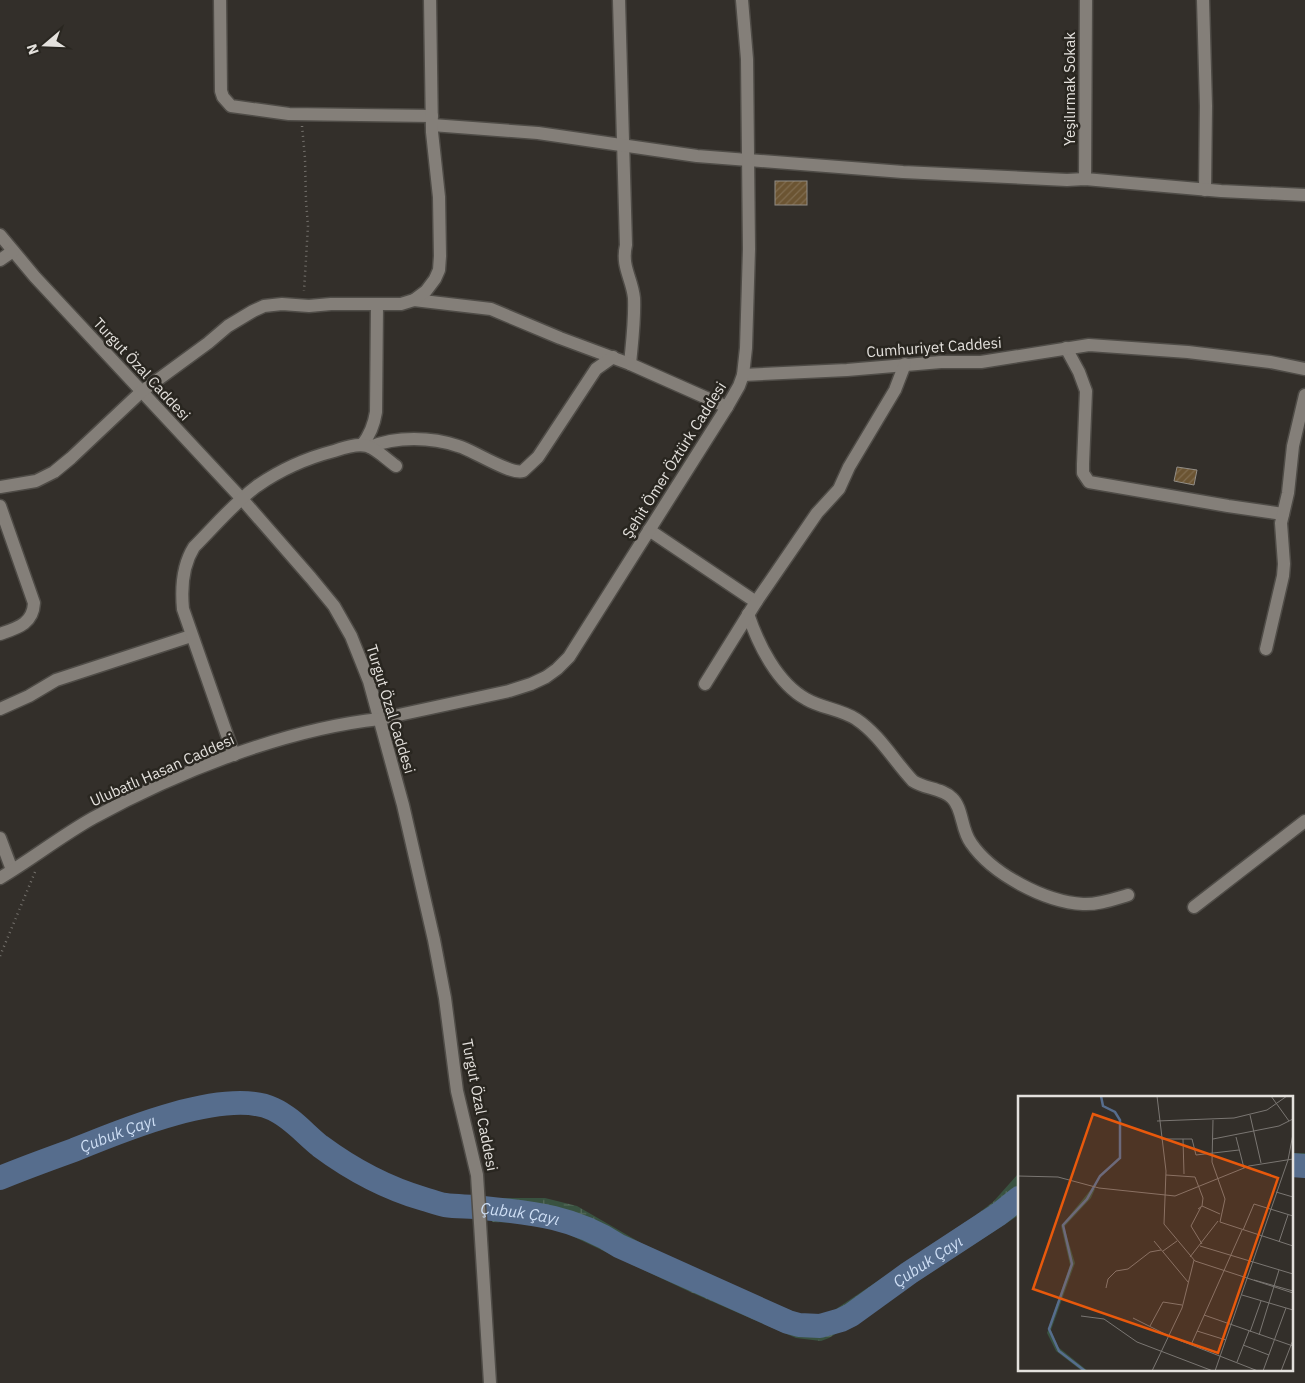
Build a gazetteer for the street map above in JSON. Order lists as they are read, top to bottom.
{
  "streets": {
    "street": [
      "Yeşilırmak Sokak",
      "Cumhuriyet Caddesi",
      "Turgut Özal Caddesi",
      "Şehit Ömer Öztürk Caddesi",
      "Ulubatlı Hasan Caddesi"
    ]
  },
  "crossings": [
    ["Cumhuriyet Caddesi", "Şehit Ömer Öztürk Caddesi"],
    ["Turgut Özal Caddesi", "Şehit Ömer Öztürk Caddesi"],
    ["Turgut Özal Caddesi", "Ulubatlı Hasan Caddesi"],
    ["Şehit Ömer Öztürk Caddesi", "Ulubatlı Hasan Caddesi"]
  ],
  "water": ["Çubuk Çayı"],
  "north": "left"
}
